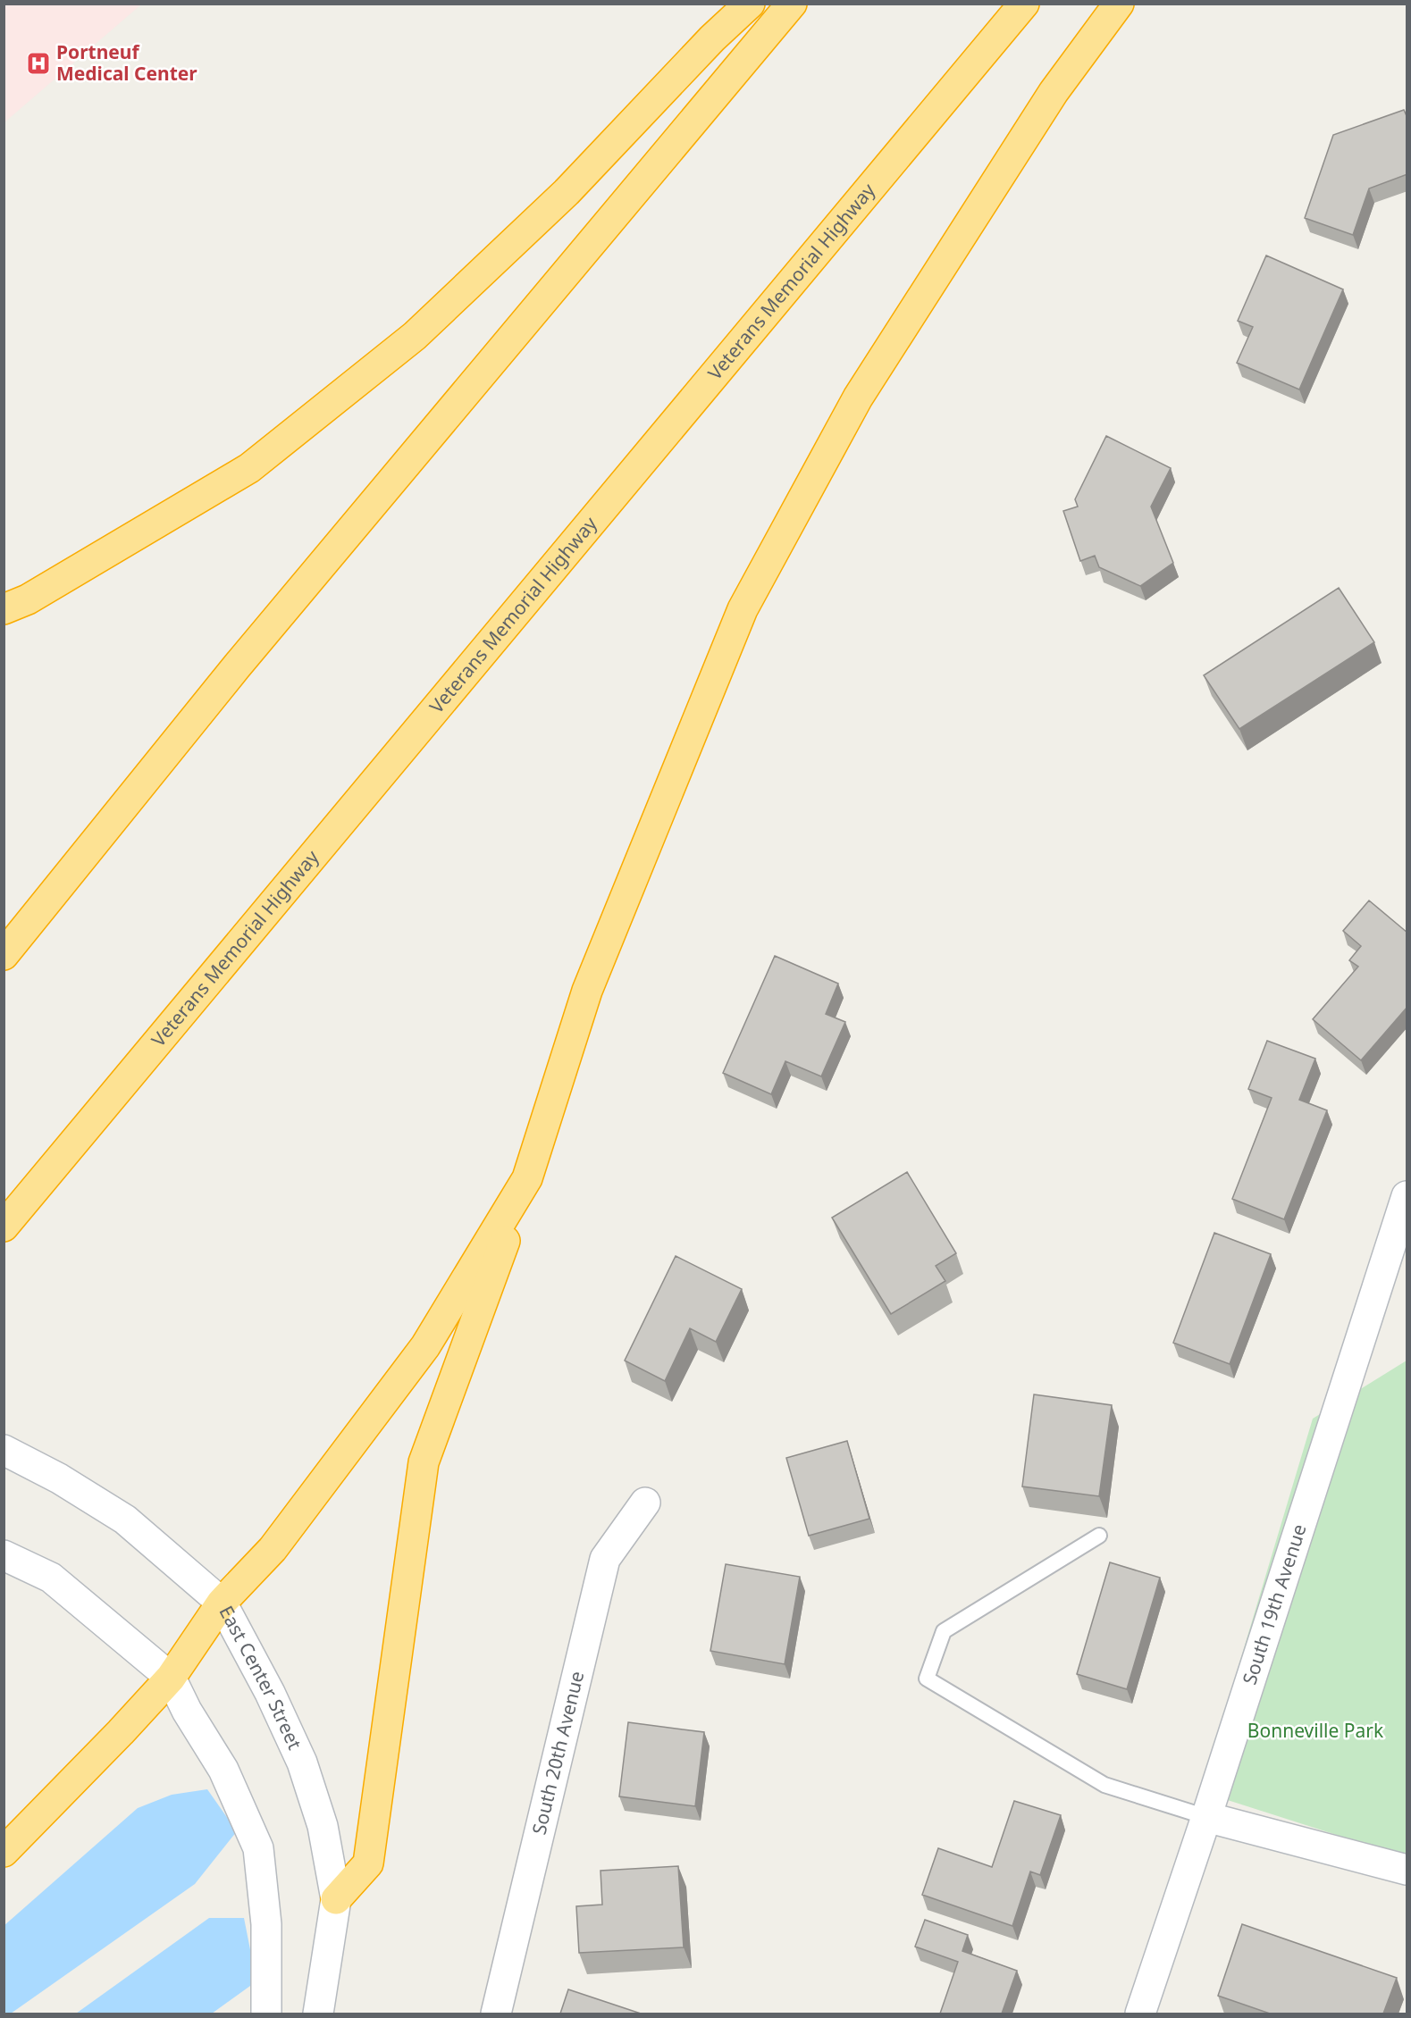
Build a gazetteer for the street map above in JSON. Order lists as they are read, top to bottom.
{
  "streets": {
    "highway": ["Veterans Memorial Highway"],
    "street": ["South 19th Avenue", "East Center Street", "South 20th Avenue"]
  },
  "parks": ["Bonneville Park"],
  "places": {
    "hospital": ["Portneuf Medical Center"]
  }
}
